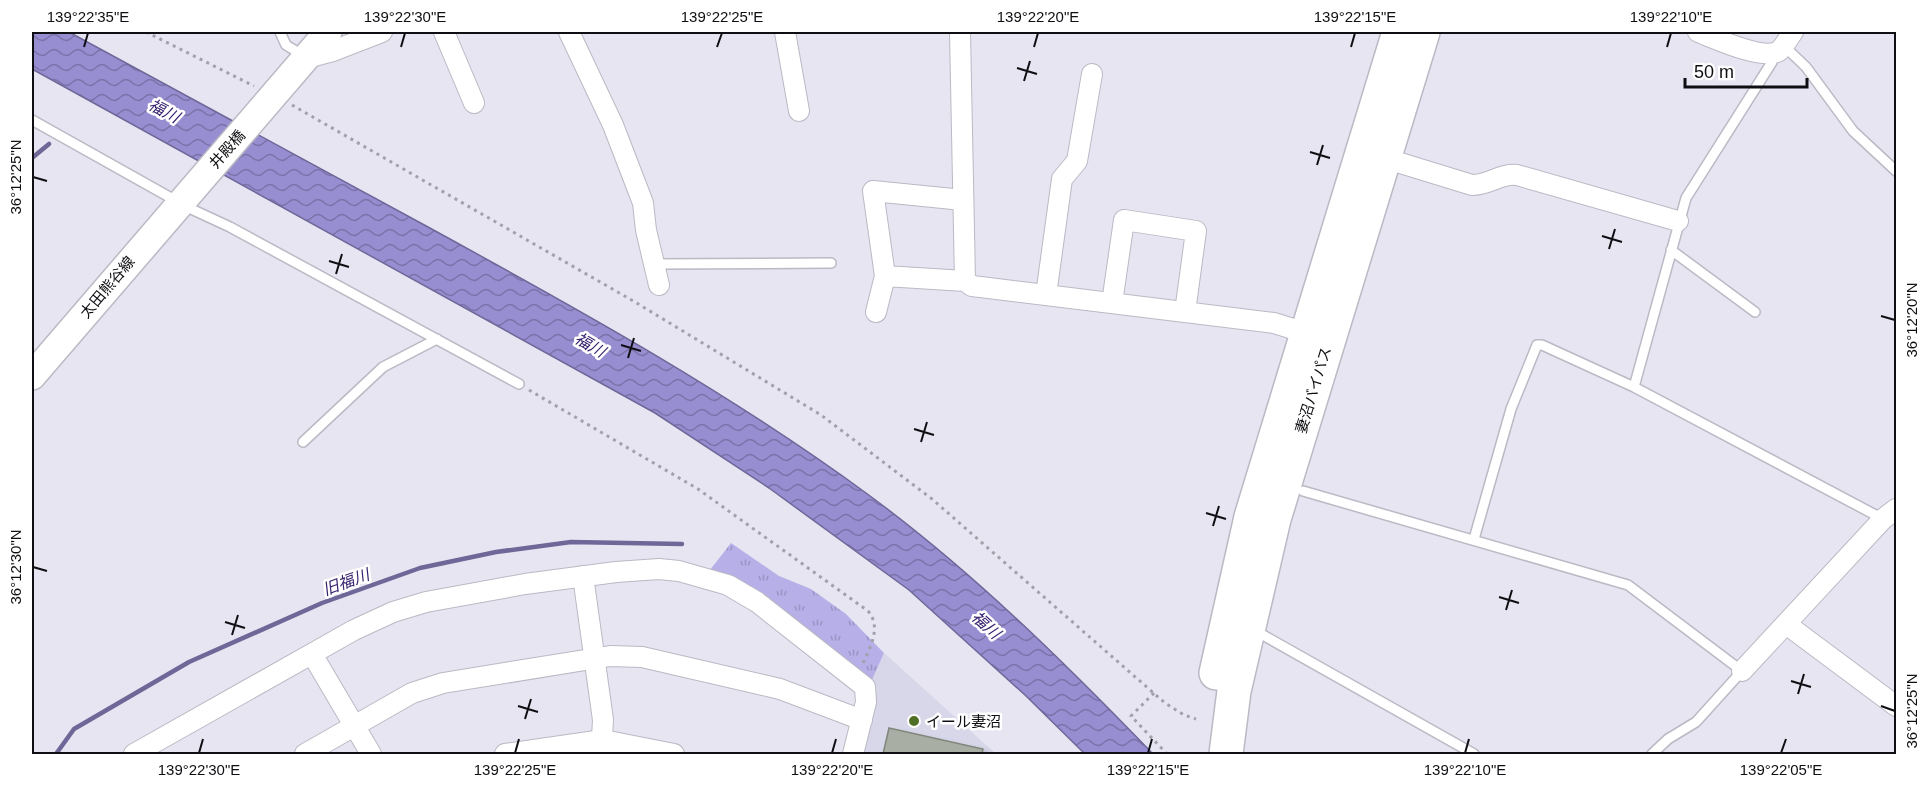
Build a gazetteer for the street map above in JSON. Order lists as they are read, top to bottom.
{
  "streets": {
    "highway": ["妻沼バイパス"],
    "main road": ["井殿橋", "太田熊谷線"]
  },
  "crossings": [
    ["井殿橋", "太田熊谷線"]
  ],
  "water": ["福川", "旧福川"],
  "places": ["イール妻沼"],
  "scale_bar": "50 m",
  "coordinates": [
    "139°22'35\"E",
    "139°22'30\"E",
    "139°22'25\"E",
    "139°22'20\"E",
    "139°22'15\"E",
    "139°22'10\"E",
    "36°12'25\"N",
    "36°12'20\"N",
    "36°12'30\"N",
    "139°22'05\"E"
  ]
}
